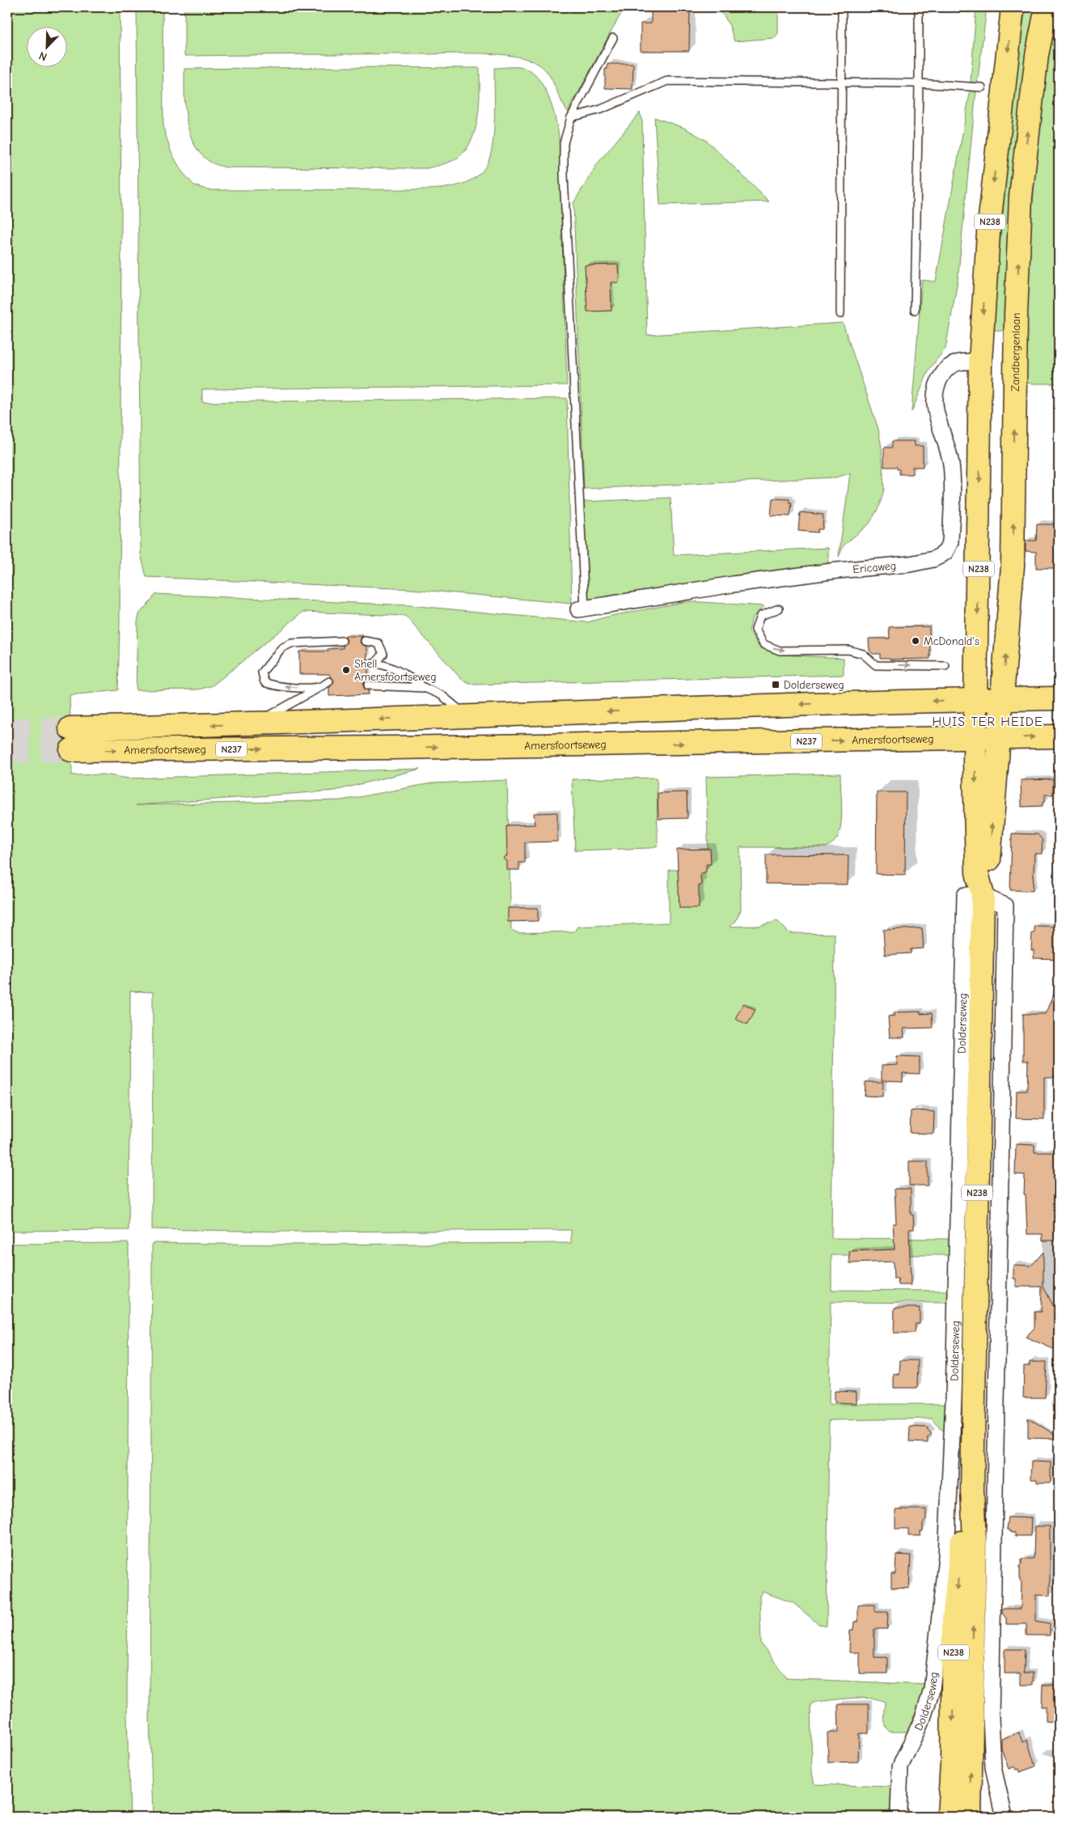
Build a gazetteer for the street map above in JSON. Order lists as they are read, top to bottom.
{
  "streets": {
    "main road": [
      "N238",
      "Zandbergenlaan",
      "Amersfoortseweg",
      "N237",
      "Dolderseweg"
    ],
    "street": ["Ericaweg"]
  },
  "crossings": [
    ["N238", "Zandbergenlaan"],
    ["N238", "Ericaweg"],
    ["N238", "Amersfoortseweg"],
    ["N238", "Dolderseweg"],
    ["Zandbergenlaan", "Amersfoortseweg"],
    ["Amersfoortseweg", "Dolderseweg"]
  ],
  "districts": ["HUIS TER HEIDE"],
  "places": {
    "other": ["McDonald's", "Shell Amersfoortseweg"],
    "transit": ["Dolderseweg"]
  },
  "north": "bottom left"
}
